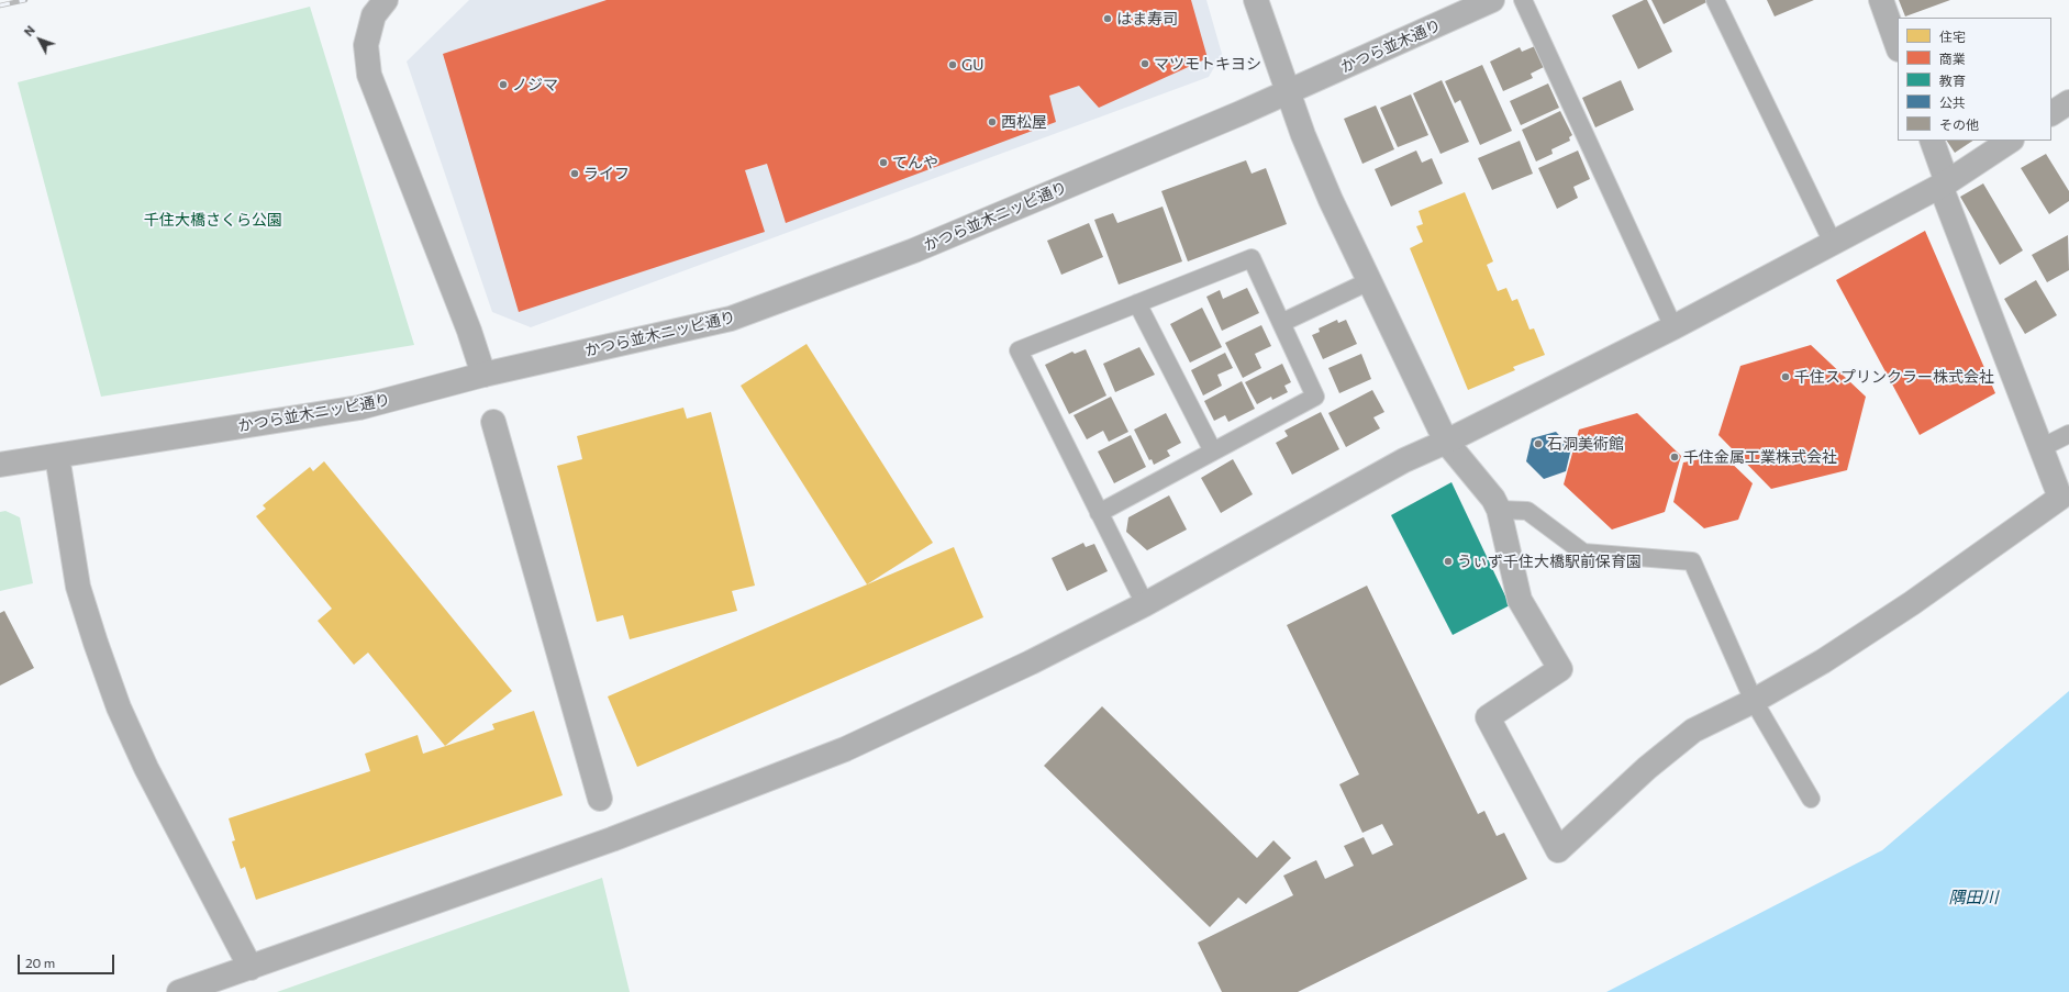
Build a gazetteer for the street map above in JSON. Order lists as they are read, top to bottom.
{
  "streets": {
    "street": ["かつら並木通り", "かつら並木ニッピ通り"]
  },
  "crossings": [
    ["かつら並木通り", "かつら並木ニッピ通り"]
  ],
  "water": ["隅田川"],
  "parks": ["千住大橋さくら公園"],
  "places": [
    "はま寿司",
    "マツモトキヨシ",
    "GU",
    "ノジマ",
    "西松屋",
    "てんや",
    "ライフ",
    "千住スプリンクラー株式会社",
    "石洞美術館",
    "千住金属工業株式会社",
    "うぃず千住大橋駅前保育園"
  ],
  "legend": [
    "住宅",
    "商業",
    "教育",
    "公共",
    "その他"
  ],
  "scale_bar": "20 m",
  "north": "top left"
}
